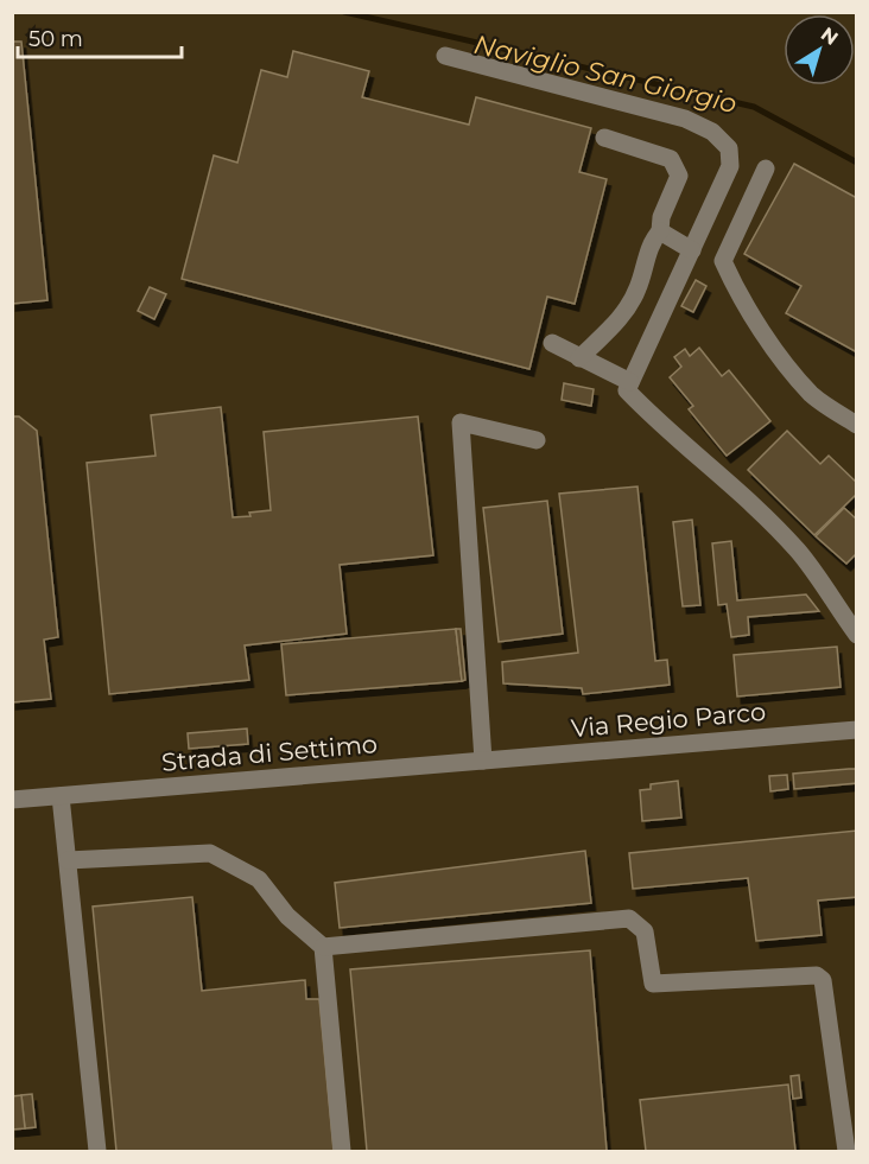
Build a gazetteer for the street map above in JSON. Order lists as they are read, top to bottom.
{
  "streets": {
    "street": ["Via Regio Parco", "Strada di Settimo"]
  },
  "crossings": [
    ["Via Regio Parco", "Strada di Settimo"]
  ],
  "water": ["Naviglio San Giorgio"],
  "scale_bar": "50 m",
  "north": "top right"
}
